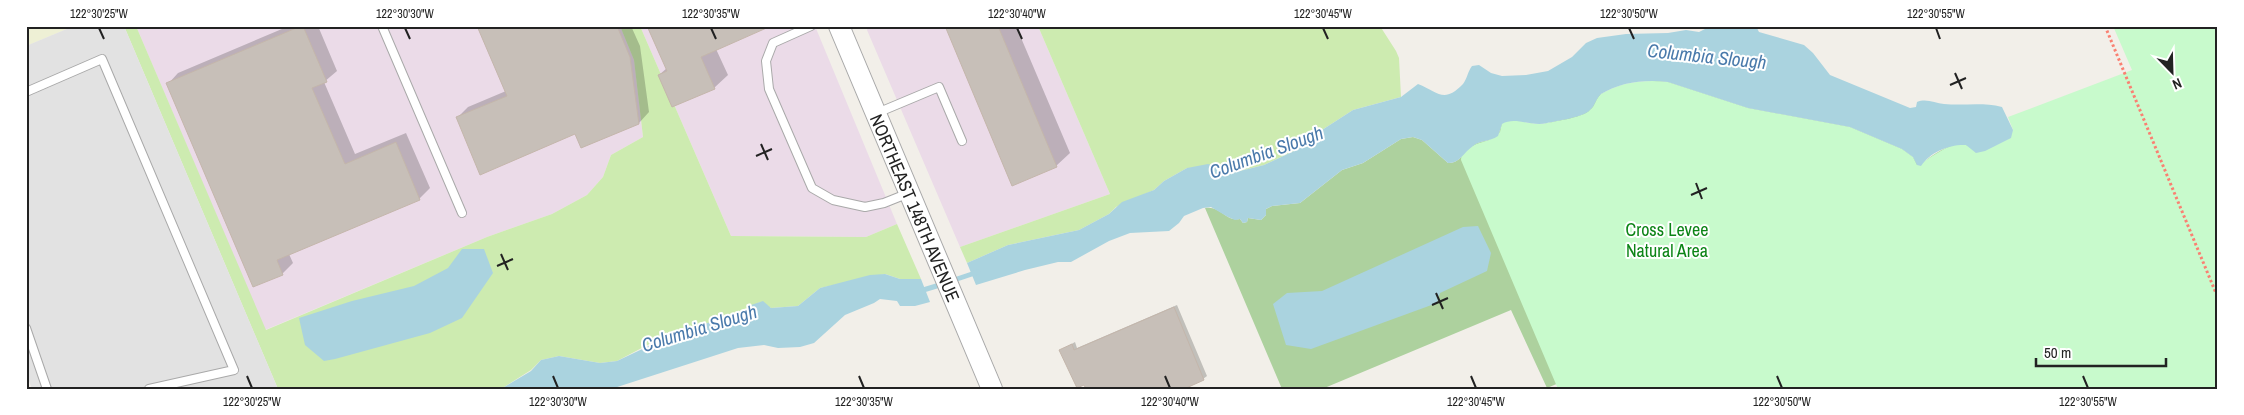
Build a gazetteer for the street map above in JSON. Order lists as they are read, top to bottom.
{
  "streets": {
    "street": ["NORTHEAST 148TH AVENUE"]
  },
  "water": ["Columbia Slough"],
  "parks": ["Cross Levee Natural Area"],
  "scale_bar": "50 m",
  "north": "bottom right",
  "coordinates": [
    "122°30'25\"W",
    "122°30'30\"W",
    "122°30'35\"W",
    "122°30'40\"W",
    "122°30'45\"W",
    "122°30'50\"W",
    "122°30'55\"W"
  ]
}
